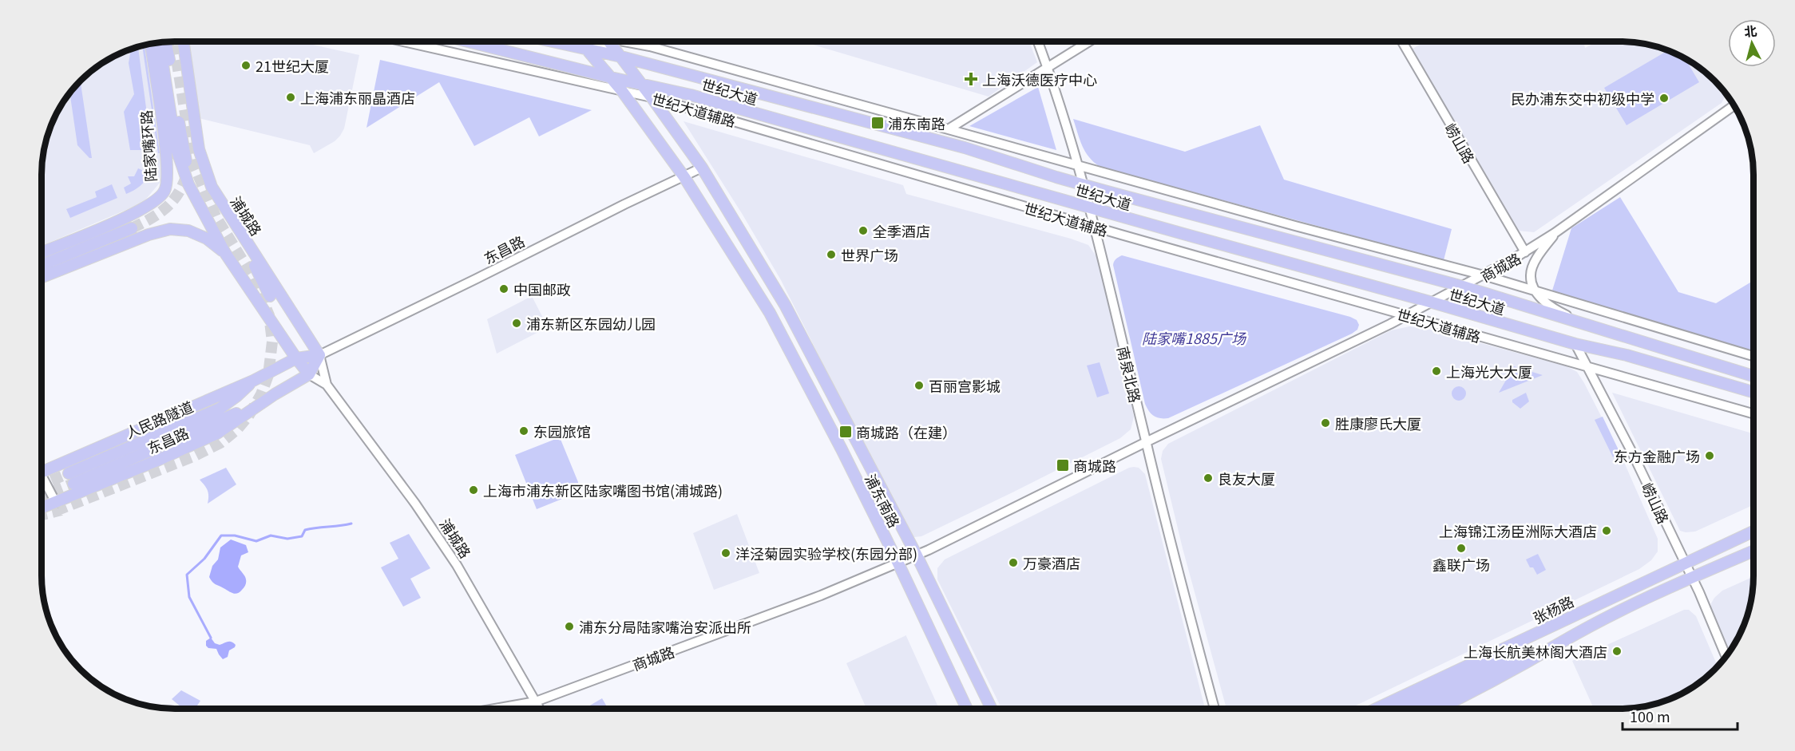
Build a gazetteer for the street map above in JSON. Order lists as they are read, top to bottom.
{
  "streets": {
    "main road": [
      "世纪大道",
      "陆家嘴环路",
      "浦城路",
      "东昌路",
      "人民路隧道",
      "浦东南路",
      "张杨路"
    ],
    "street": [
      "世纪大道辅路",
      "崂山路",
      "商城路",
      "南泉北路"
    ]
  },
  "crossings": [
    ["世纪大道", "崂山路"],
    ["世纪大道", "商城路"],
    ["世纪大道", "南泉北路"],
    ["世纪大道", "浦东南路"],
    ["世纪大道辅路", "崂山路"],
    ["世纪大道辅路", "商城路"],
    ["世纪大道辅路", "南泉北路"],
    ["世纪大道辅路", "浦东南路"],
    ["崂山路", "商城路"],
    ["崂山路", "张杨路"],
    ["浦城路", "东昌路"],
    ["浦城路", "商城路"],
    ["东昌路", "人民路隧道"],
    ["东昌路", "浦东南路"],
    ["商城路", "南泉北路"],
    ["商城路", "浦东南路"]
  ],
  "parks": ["陆家嘴1885广场"],
  "places": {
    "other": [
      "21世纪大厦",
      "上海浦东丽晶酒店",
      "民办浦东交中初级中学",
      "全季酒店",
      "世界广场",
      "中国邮政",
      "浦东新区东园幼儿园",
      "上海光大大厦",
      "百丽宫影城",
      "胜康廖氏大厦",
      "东园旅馆",
      "东方金融广场",
      "良友大厦",
      "上海市浦东新区陆家嘴图书馆(浦城路)",
      "上海锦江汤臣洲际大酒店",
      "鑫联广场",
      "洋泾菊园实验学校(东园分部)",
      "万豪酒店",
      "浦东分局陆家嘴治安派出所",
      "上海长航美林阁大酒店"
    ],
    "health": ["上海沃德医疗中心"],
    "transit": ["浦东南路", "商城路（在建）", "商城路"]
  },
  "scale_bar": "100 m",
  "north": "top"
}
